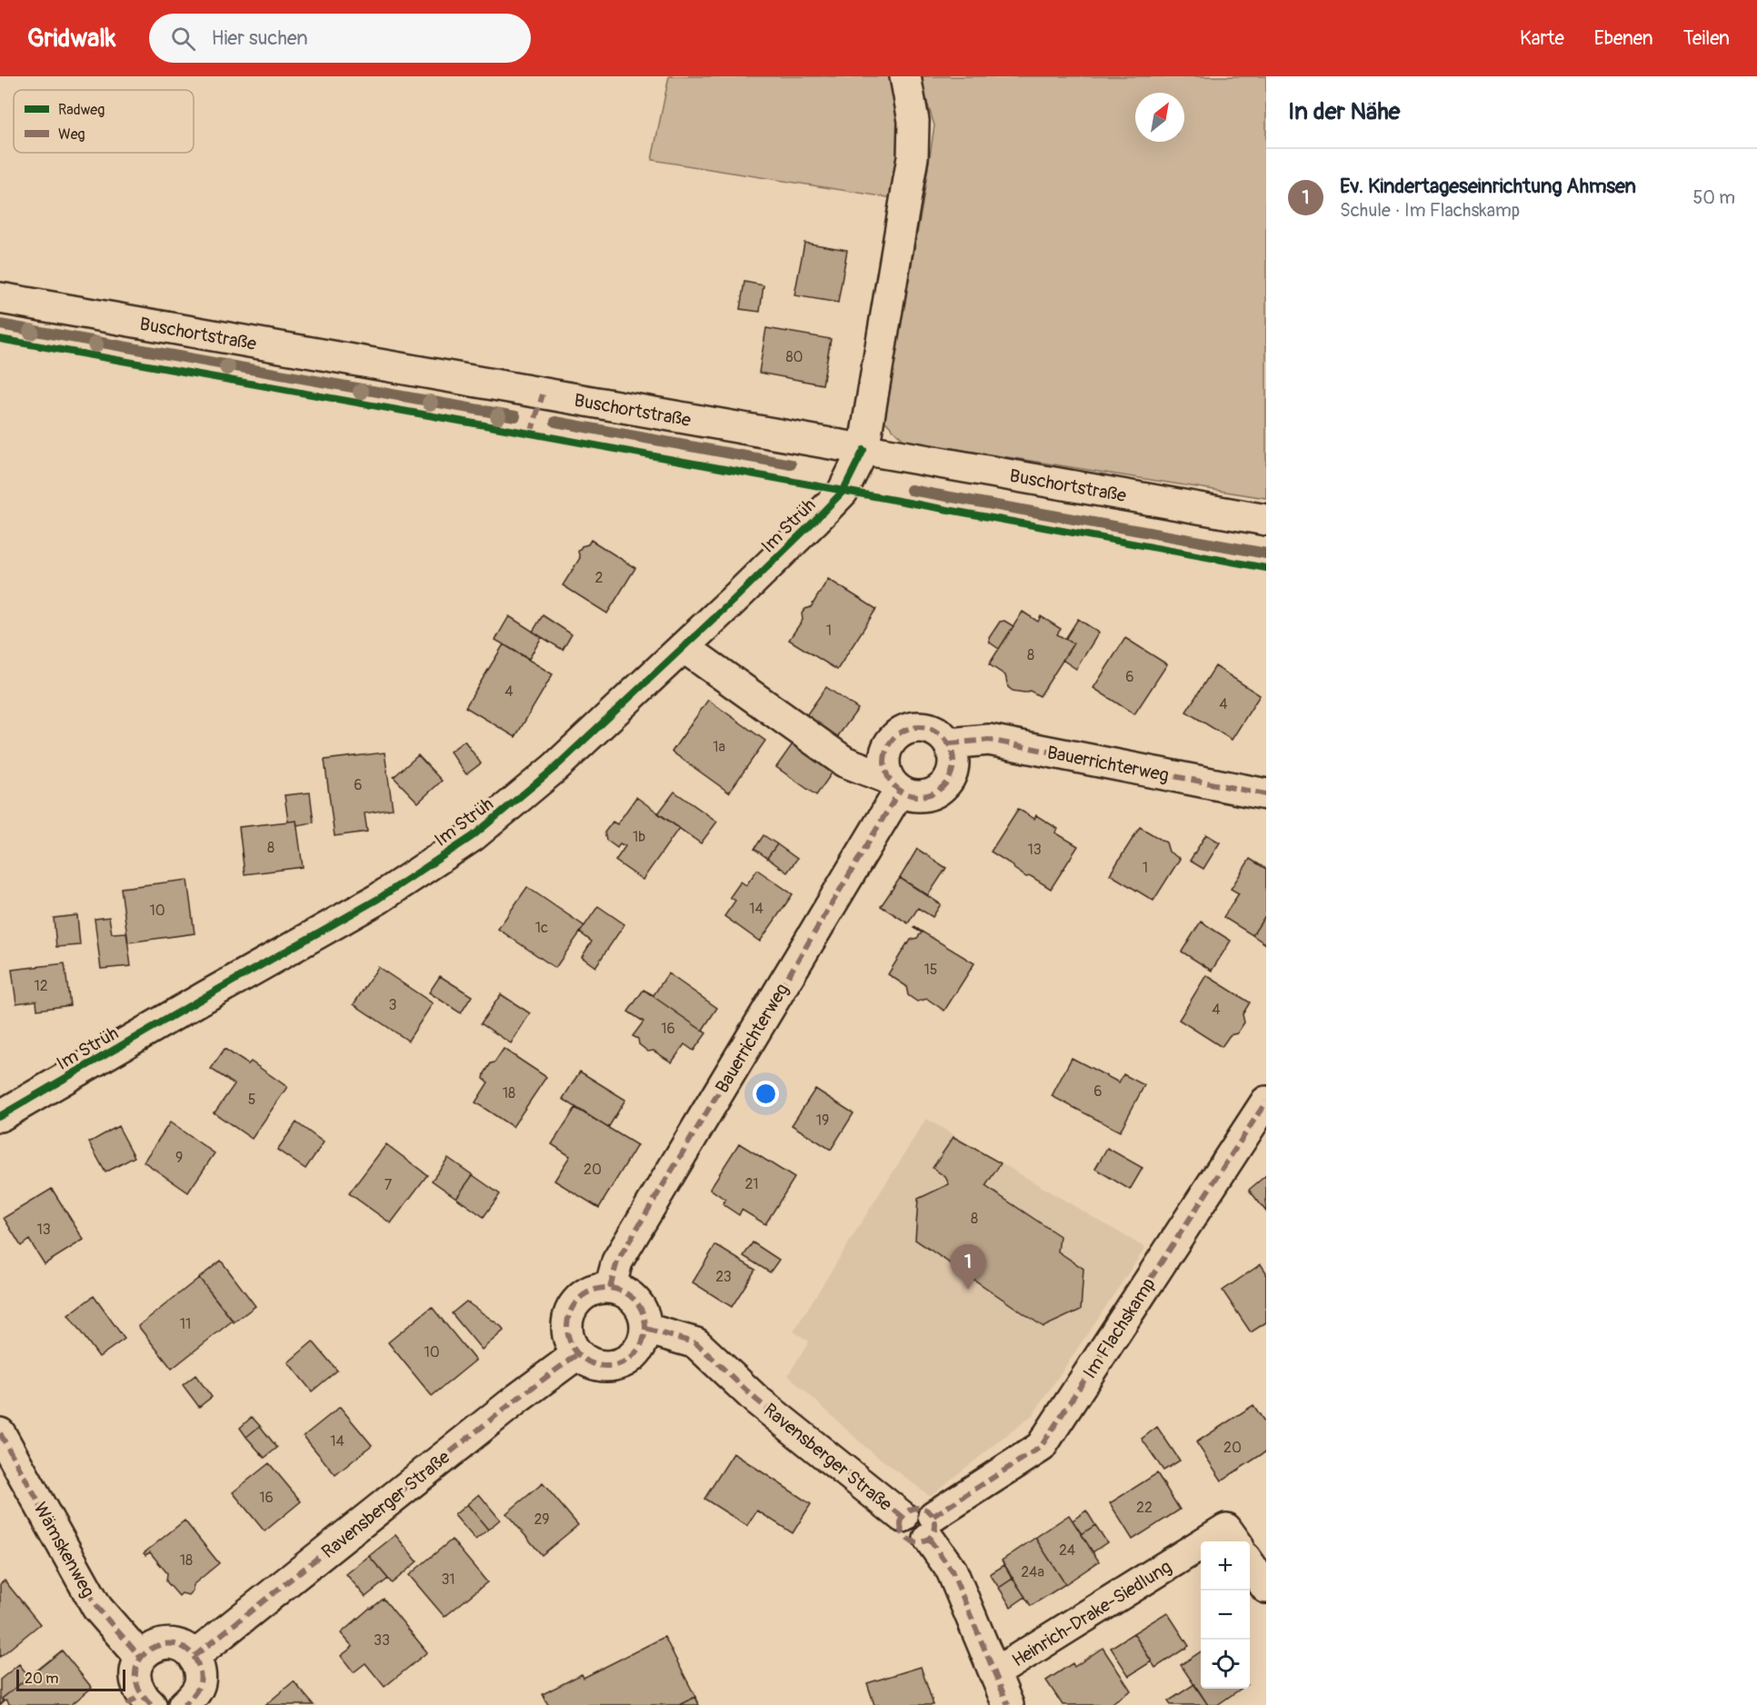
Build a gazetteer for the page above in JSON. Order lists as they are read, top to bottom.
{
  "streets": {
    "street": [
      "Buschortstraße",
      "Im Strüh",
      "Bauerrichterweg",
      "Im Flachskamp",
      "Ravensberger Straße",
      "Wämskenweg",
      "Heinrich-Drake-Siedlung"
    ]
  },
  "crossings": [
    ["Buschortstraße", "Im Strüh"],
    ["Bauerrichterweg", "Ravensberger Straße"],
    ["Im Flachskamp", "Ravensberger Straße"]
  ],
  "house_numbers": [
    "80",
    "2",
    "1",
    "8",
    "6",
    "4",
    "4",
    "1a",
    "6",
    "1b",
    "8",
    "13",
    "1",
    "14",
    "10",
    "1c",
    "15",
    "12",
    "3",
    "4",
    "16",
    "6",
    "18",
    "5",
    "19",
    "9",
    "20",
    "21",
    "7",
    "8",
    "13",
    "23",
    "11",
    "10",
    "14",
    "20",
    "16",
    "22",
    "29",
    "24",
    "18",
    "24a",
    "31",
    "33"
  ],
  "legend": ["Radweg", "Weg"],
  "scale_bar": "20 m",
  "north": "top right",
  "page": {
    "header": "Gridwalk",
    "search": "Hier suchen",
    "nav": ["Karte", "Ebenen", "Teilen"],
    "heading": "In der Nähe",
    "list": [
      {
        "mark": "1",
        "name": "Ev. Kindertageseinrichtung Ahmsen",
        "note": "Schule · Im Flachskamp",
        "value": "50 m"
      }
    ],
    "pins": "1",
    "map_buttons": ["+", "−"],
    "scale": "20 m"
  }
}
